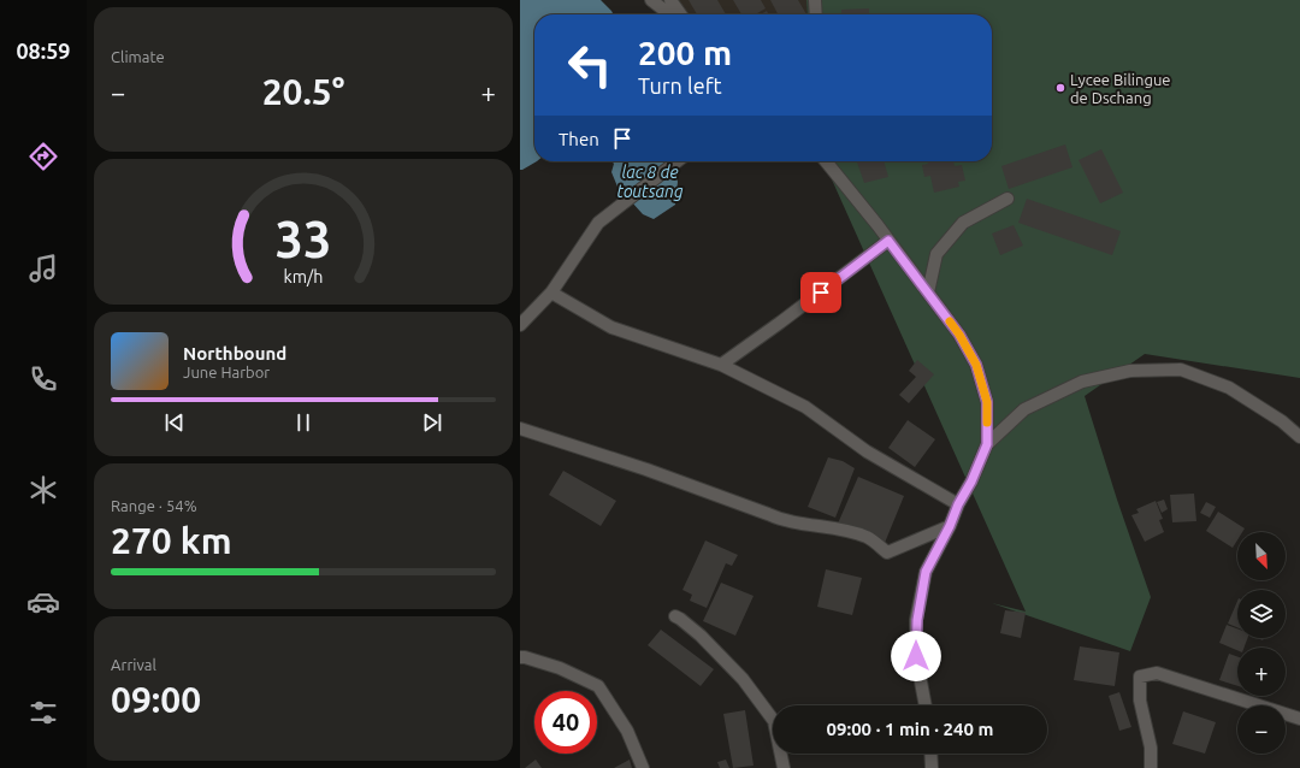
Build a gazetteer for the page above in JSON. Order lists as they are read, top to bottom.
{
  "water": ["lac 8 de toutsang"],
  "places": ["Lycee Bilingue de Dschang"],
  "north": "bottom right",
  "page": {
    "tabs": "08:59",
    "tile": [
      "Climate",
      ["Range · 54%", "270 km"],
      ["Arrival", "09:00"]
    ],
    "turn": ["200 m", "Turn left"],
    "heat": ["−", "20.5°", "+"],
    "then": "Then",
    "song": ["Northbound", "June Harbor"],
    "map_buttons": ["+", "−"],
    "limit": "40",
    "trip": "09:00 · 1 min · 240 m",
    "gauge": ["33", "km/h"]
  }
}
